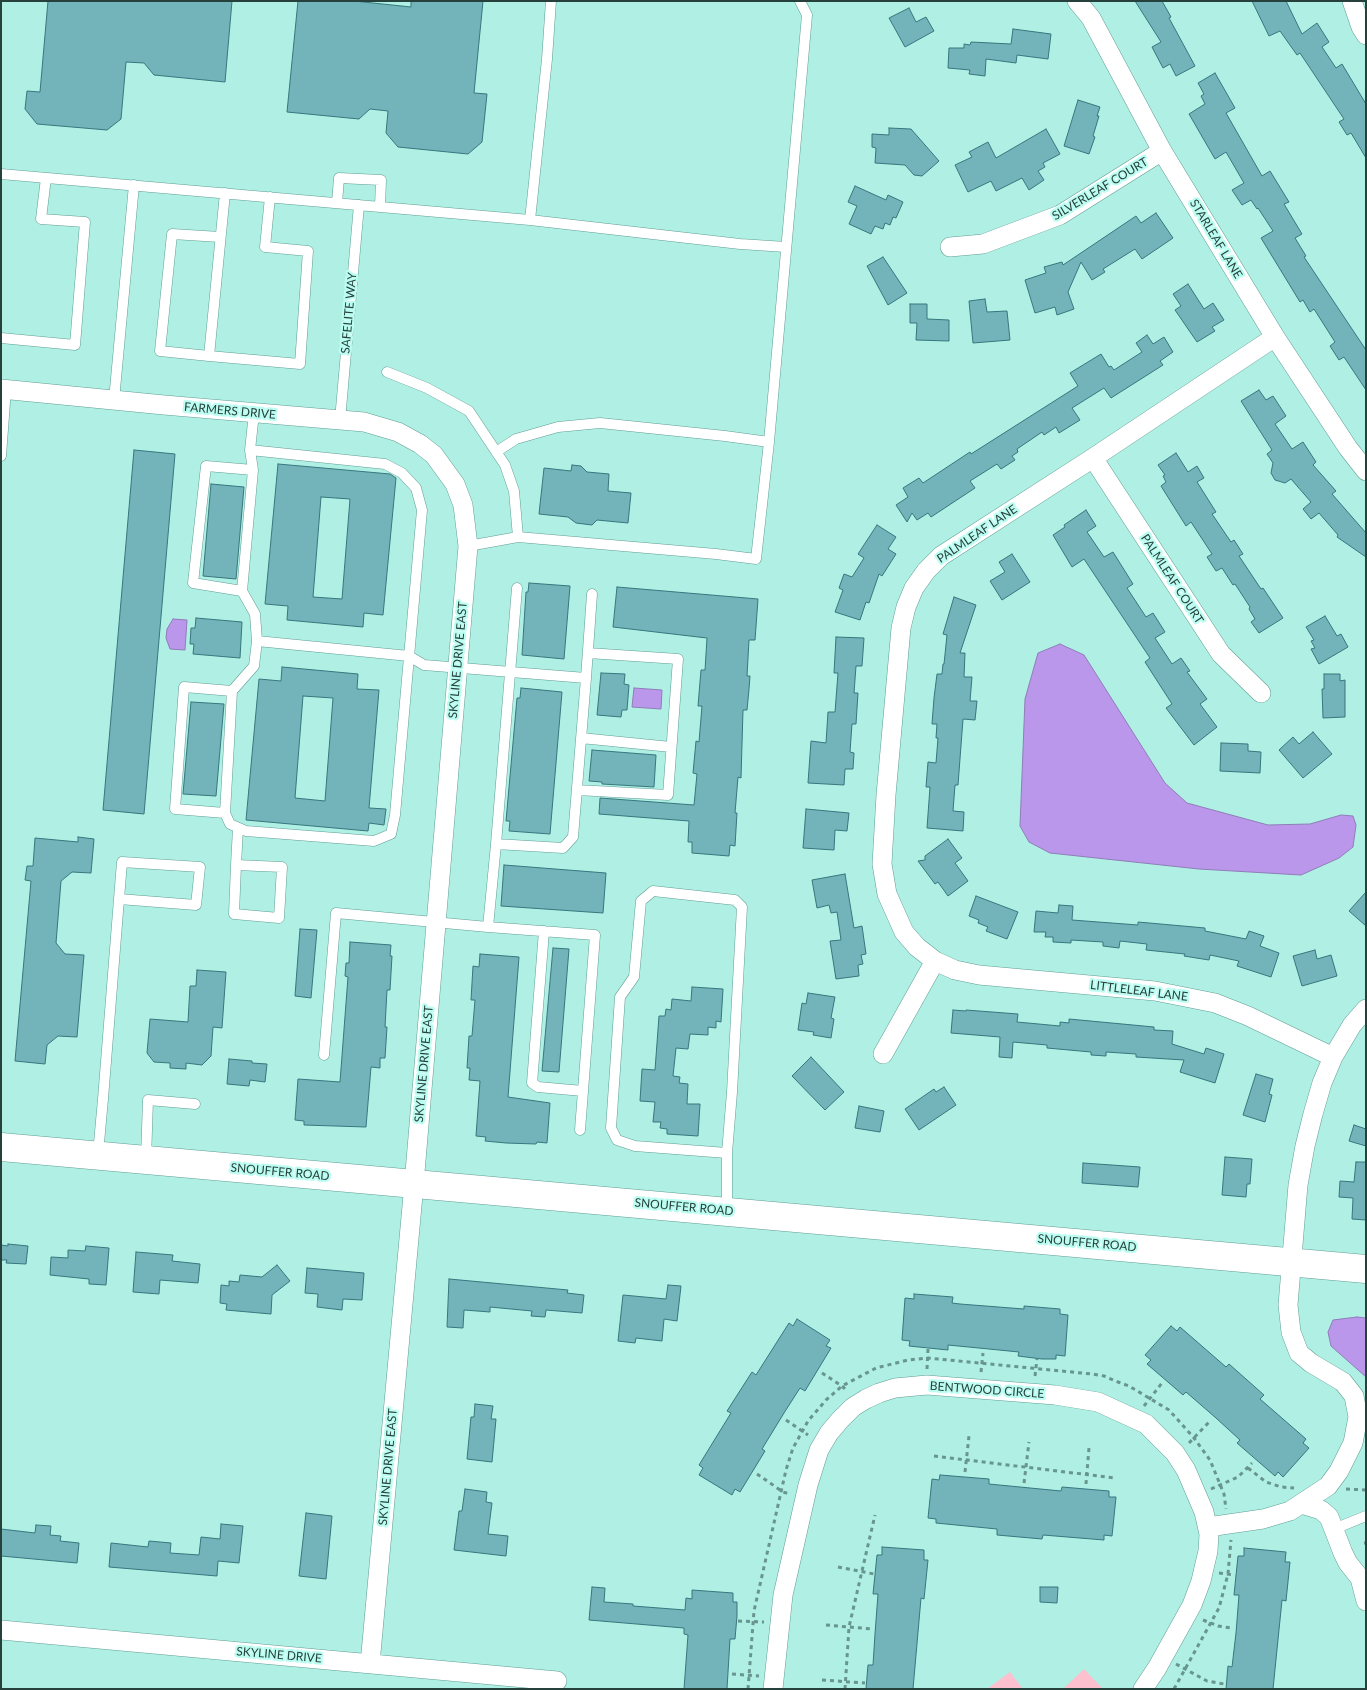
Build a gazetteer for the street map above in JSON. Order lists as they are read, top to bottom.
{
  "streets": {
    "main road": ["SNOUFFER ROAD"],
    "street": [
      "SILVERLEAF COURT",
      "STARLEAF LANE",
      "FARMERS DRIVE",
      "PALMLEAF LANE",
      "PALMLEAF COURT",
      "SKYLINE DRIVE EAST",
      "LITTLELEAF LANE",
      "BENTWOOD CIRCLE",
      "SKYLINE DRIVE"
    ],
    "lane": ["SAFELITE WAY"]
  },
  "crossings": [
    ["SILVERLEAF COURT", "STARLEAF LANE"],
    ["STARLEAF LANE", "PALMLEAF LANE"],
    ["SAFELITE WAY", "FARMERS DRIVE"],
    ["FARMERS DRIVE", "SKYLINE DRIVE EAST"],
    ["PALMLEAF LANE", "PALMLEAF COURT"],
    ["PALMLEAF LANE", "LITTLELEAF LANE"],
    ["SKYLINE DRIVE EAST", "SNOUFFER ROAD"],
    ["SKYLINE DRIVE EAST", "SKYLINE DRIVE"]
  ]
}
